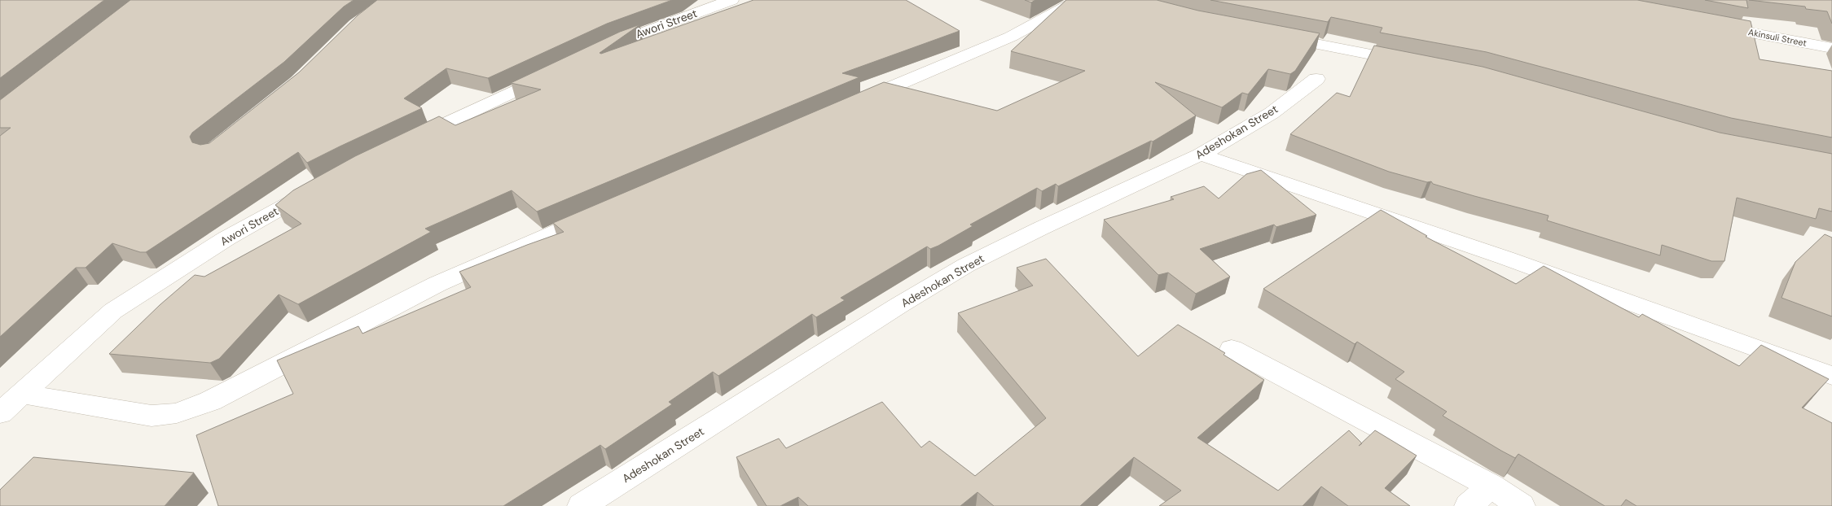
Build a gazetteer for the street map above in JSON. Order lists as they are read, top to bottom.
{
  "streets": {
    "street": ["Awori Street", "Akinsuli Street", "Adeshokan Street"]
  }
}
